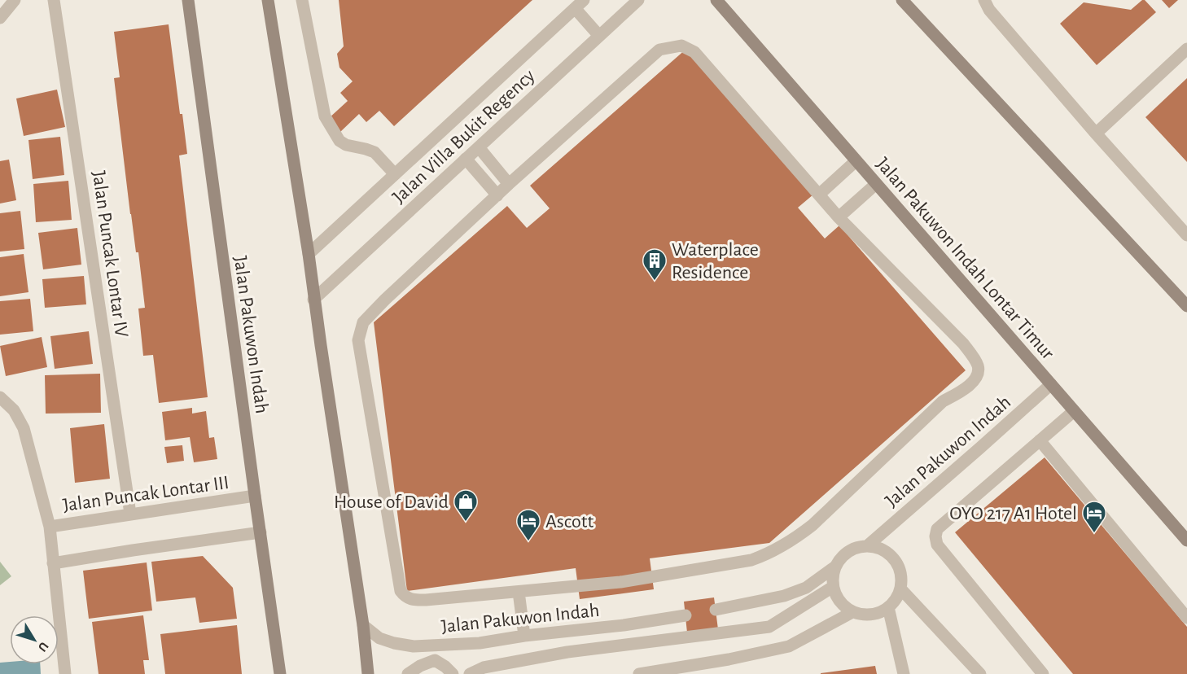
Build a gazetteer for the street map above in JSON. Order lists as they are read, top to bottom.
{
  "streets": {
    "street": [
      "Jalan Villa Bukit Regency",
      "Jalan Puncak Lontar IV",
      "Jalan Pakuwon Indah Lontar Timur",
      "Jalan Pakuwon Indah",
      "Jalan Puncak Lontar III"
    ]
  },
  "crossings": [
    ["Jalan Puncak Lontar IV", "Jalan Puncak Lontar III"],
    ["Jalan Pakuwon Indah Lontar Timur", "Jalan Pakuwon Indah"],
    ["Jalan Pakuwon Indah", "Jalan Puncak Lontar III"]
  ],
  "places": {
    "building": ["Waterplace Residence"],
    "shop": ["House of David"],
    "hotel": ["OYO 217 A1 Hotel", "Ascott"]
  },
  "north": "bottom right"
}
